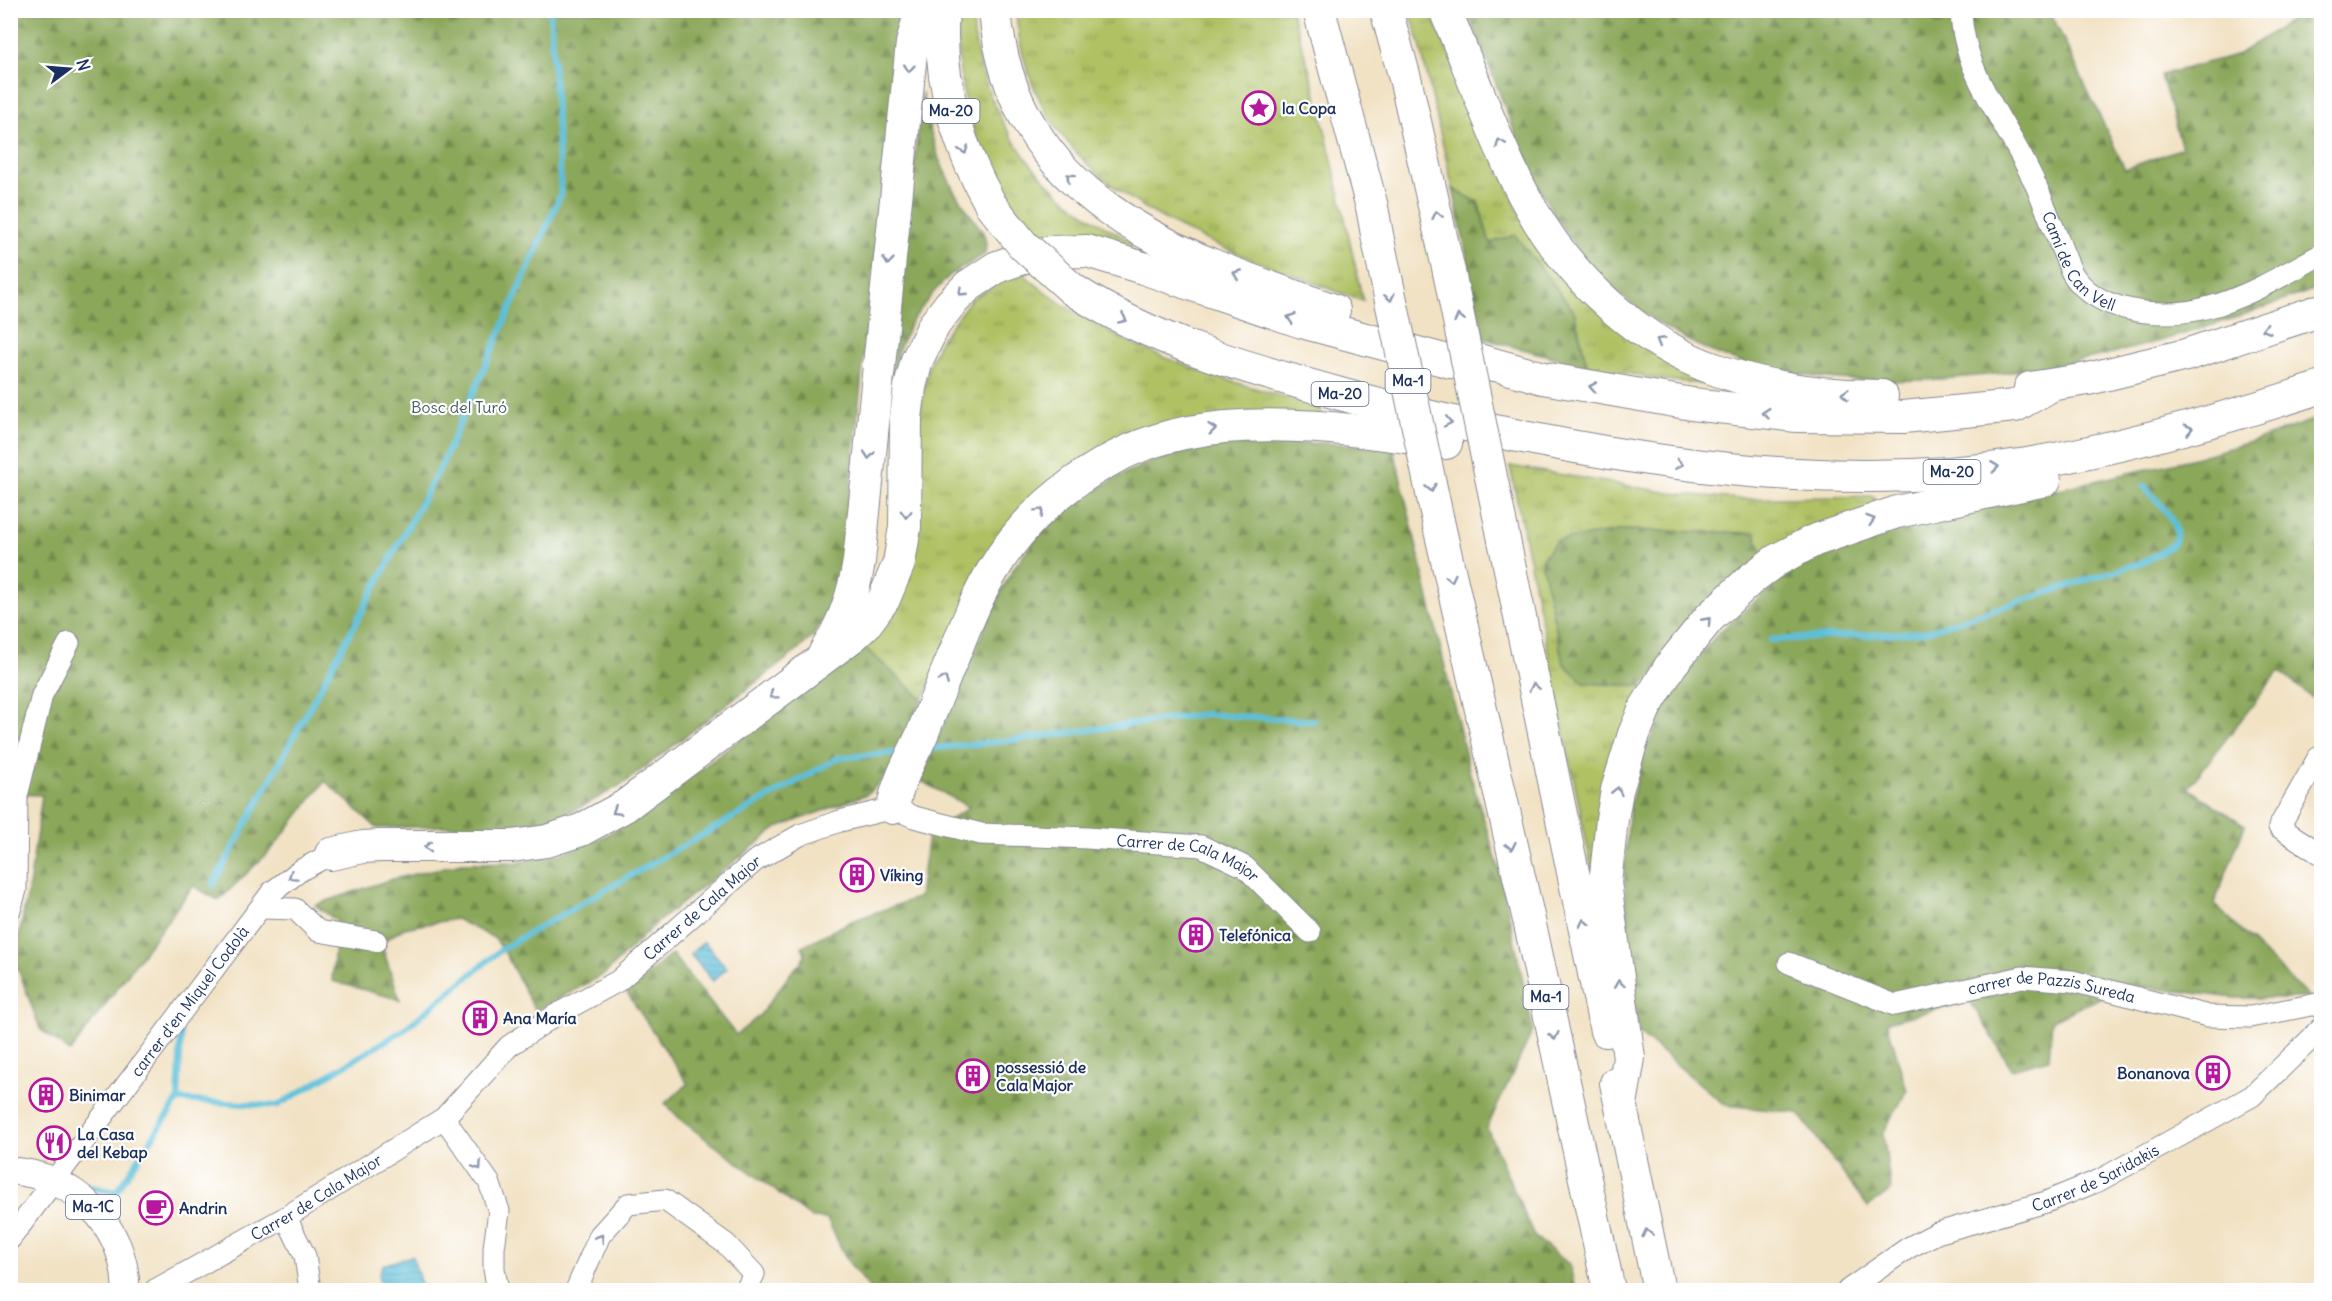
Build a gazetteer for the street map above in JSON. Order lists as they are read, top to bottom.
{
  "streets": {
    "highway": ["Ma-20", "Ma-1"],
    "main road": ["Ma-1C"],
    "street": [
      "Camí de Can Vell",
      "Carrer de Cala Major",
      "carrer de Pazzis Sureda",
      "carrer d'en Miquel Codolà",
      "Carrer de Saridakis"
    ]
  },
  "crossings": [
    ["carrer d'en Miquel Codolà", "Ma-1C"]
  ],
  "parks": ["Bosc del Turó"],
  "places": {
    "place": ["la Copa"],
    "building": [
      "Víking",
      "Telefónica",
      "Ana María",
      "Bonanova",
      "possessió de Cala Major",
      "Binimar"
    ],
    "restaurant": ["La Casa del Kebap"],
    "cafe": ["Andrin"]
  },
  "north": "right"
}
